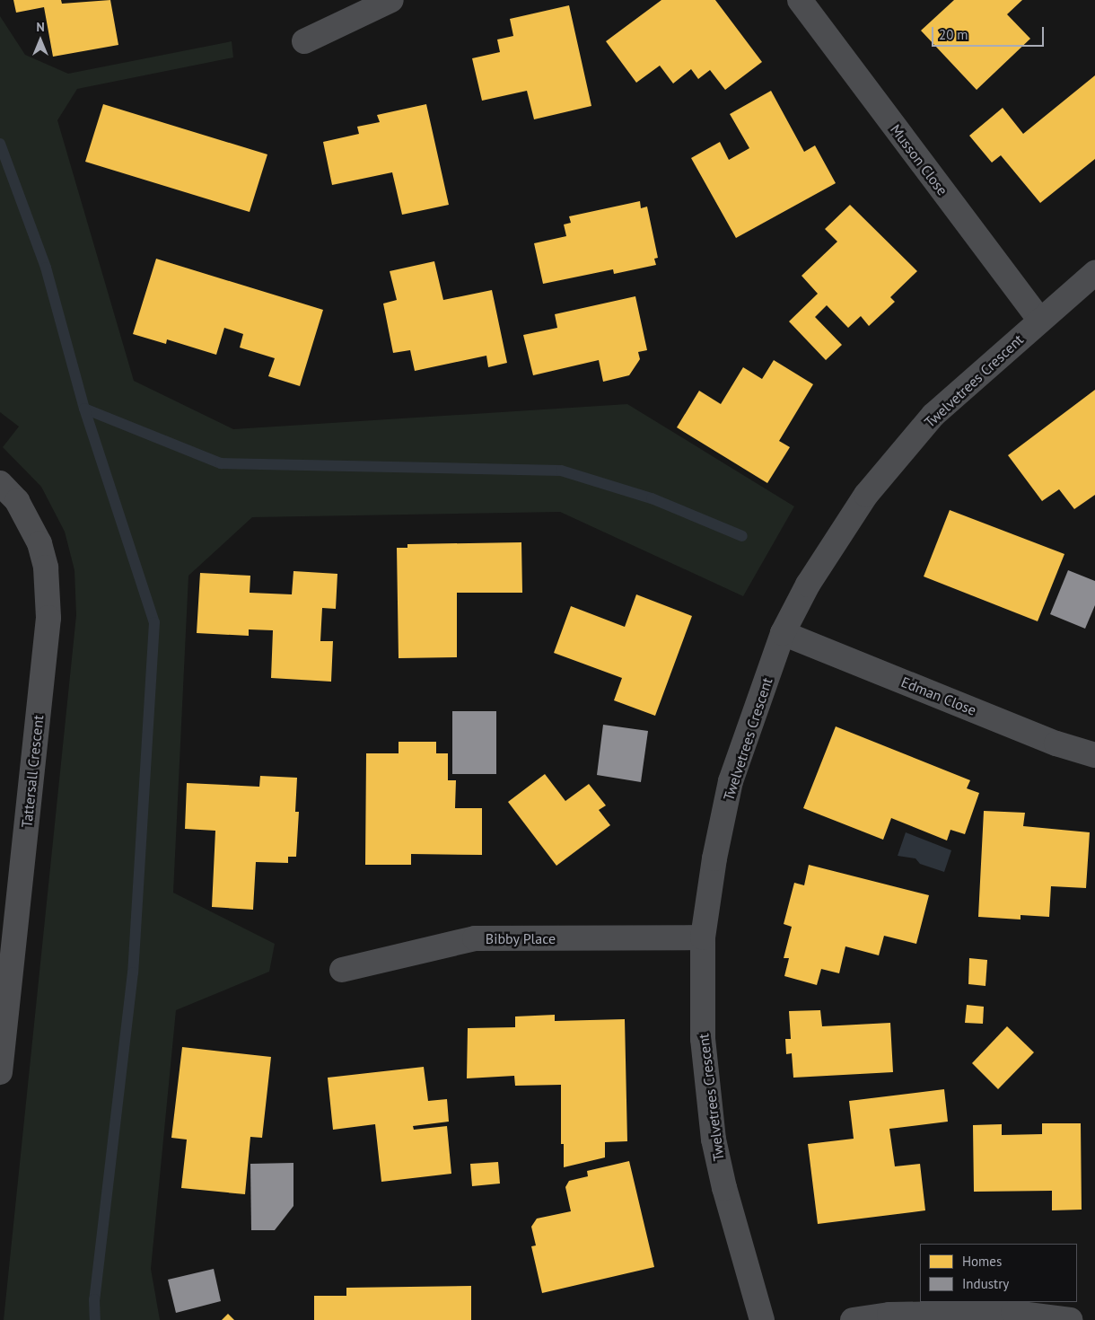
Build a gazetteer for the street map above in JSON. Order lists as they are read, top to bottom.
{
  "streets": {
    "street": [
      "Musson Close",
      "Twelvetrees Crescent",
      "Edman Close",
      "Tattersall Crescent",
      "Bibby Place"
    ]
  },
  "crossings": [
    ["Musson Close", "Twelvetrees Crescent"],
    ["Twelvetrees Crescent", "Edman Close"],
    ["Twelvetrees Crescent", "Bibby Place"]
  ],
  "legend": ["Homes", "Industry"],
  "scale_bar": "20 m",
  "north": "top"
}
